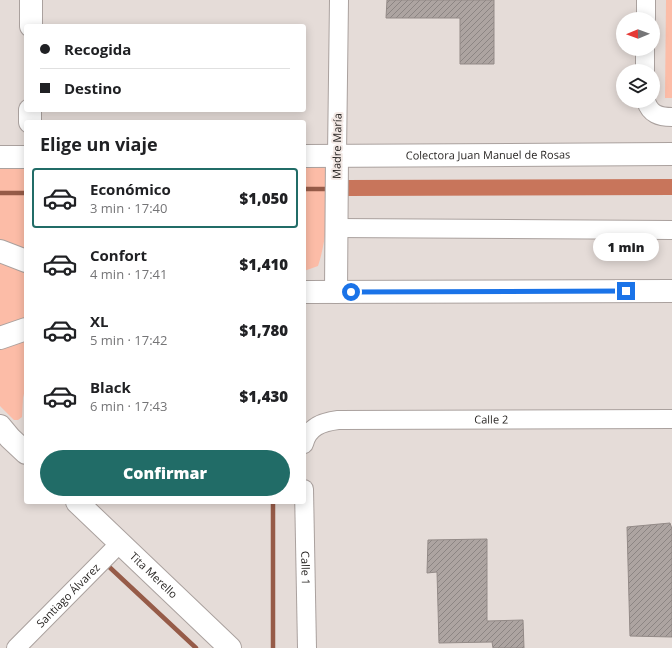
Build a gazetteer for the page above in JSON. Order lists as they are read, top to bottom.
{
  "streets": {
    "main road": ["Madre María", "Colectora Juan Manuel de Rosas", "Tita Merello"],
    "street": ["Calle 2", "Calle 1", "Santiago Álvarez"]
  },
  "crossings": [
    ["Madre María", "Colectora Juan Manuel de Rosas"],
    ["Tita Merello", "Santiago Álvarez"]
  ],
  "north": "left",
  "page": {
    "banner": ["Recogida", "Destino"],
    "heading": "Elige un viaje",
    "list": [
      {
        "name": "Económico",
        "note": "3 min · 17:40",
        "value": "$1,050"
      },
      {
        "name": "Confort",
        "note": "4 min · 17:41",
        "value": "$1,410"
      },
      {
        "name": "XL",
        "note": "5 min · 17:42",
        "value": "$1,780"
      },
      {
        "name": "Black",
        "note": "6 min · 17:43",
        "value": "$1,430"
      }
    ],
    "bubble": "1 min",
    "buttons": "Confirmar"
  }
}
